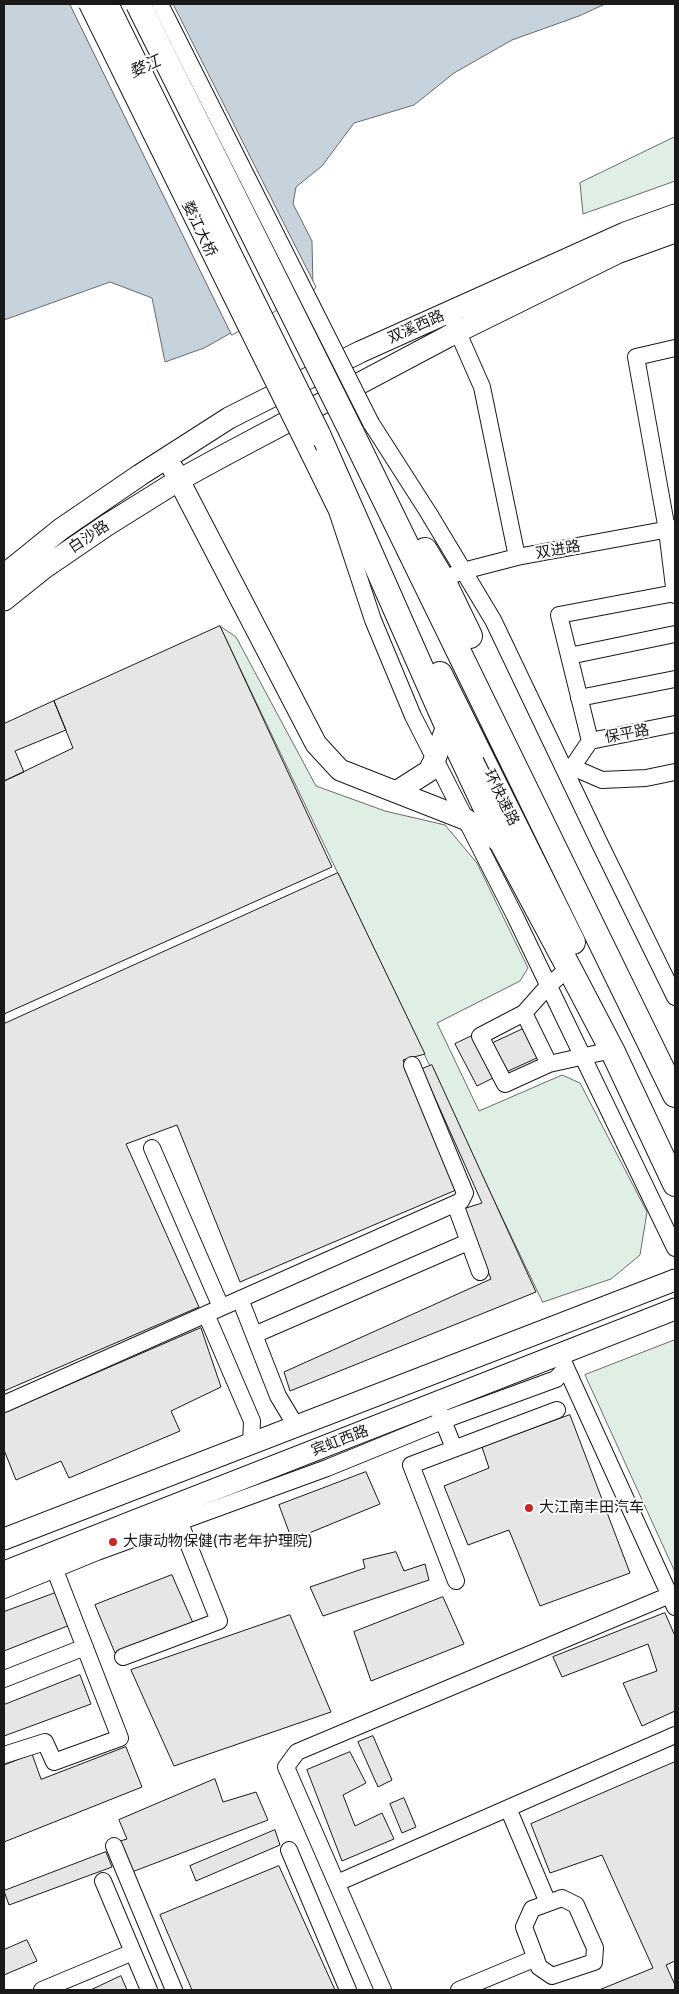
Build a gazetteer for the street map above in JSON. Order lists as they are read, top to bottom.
{
  "streets": {
    "highway": ["婺江大桥", "一环快速路"],
    "main road": ["双溪西路", "白沙路", "宾虹西路"],
    "street": ["双进路", "保平路"]
  },
  "crossings": [
    ["婺江大桥", "一环快速路"],
    ["双溪西路", "白沙路"]
  ],
  "water": ["婺江"],
  "places": ["大江南丰田汽车", "大康动物保健(市老年护理院)"]
}
